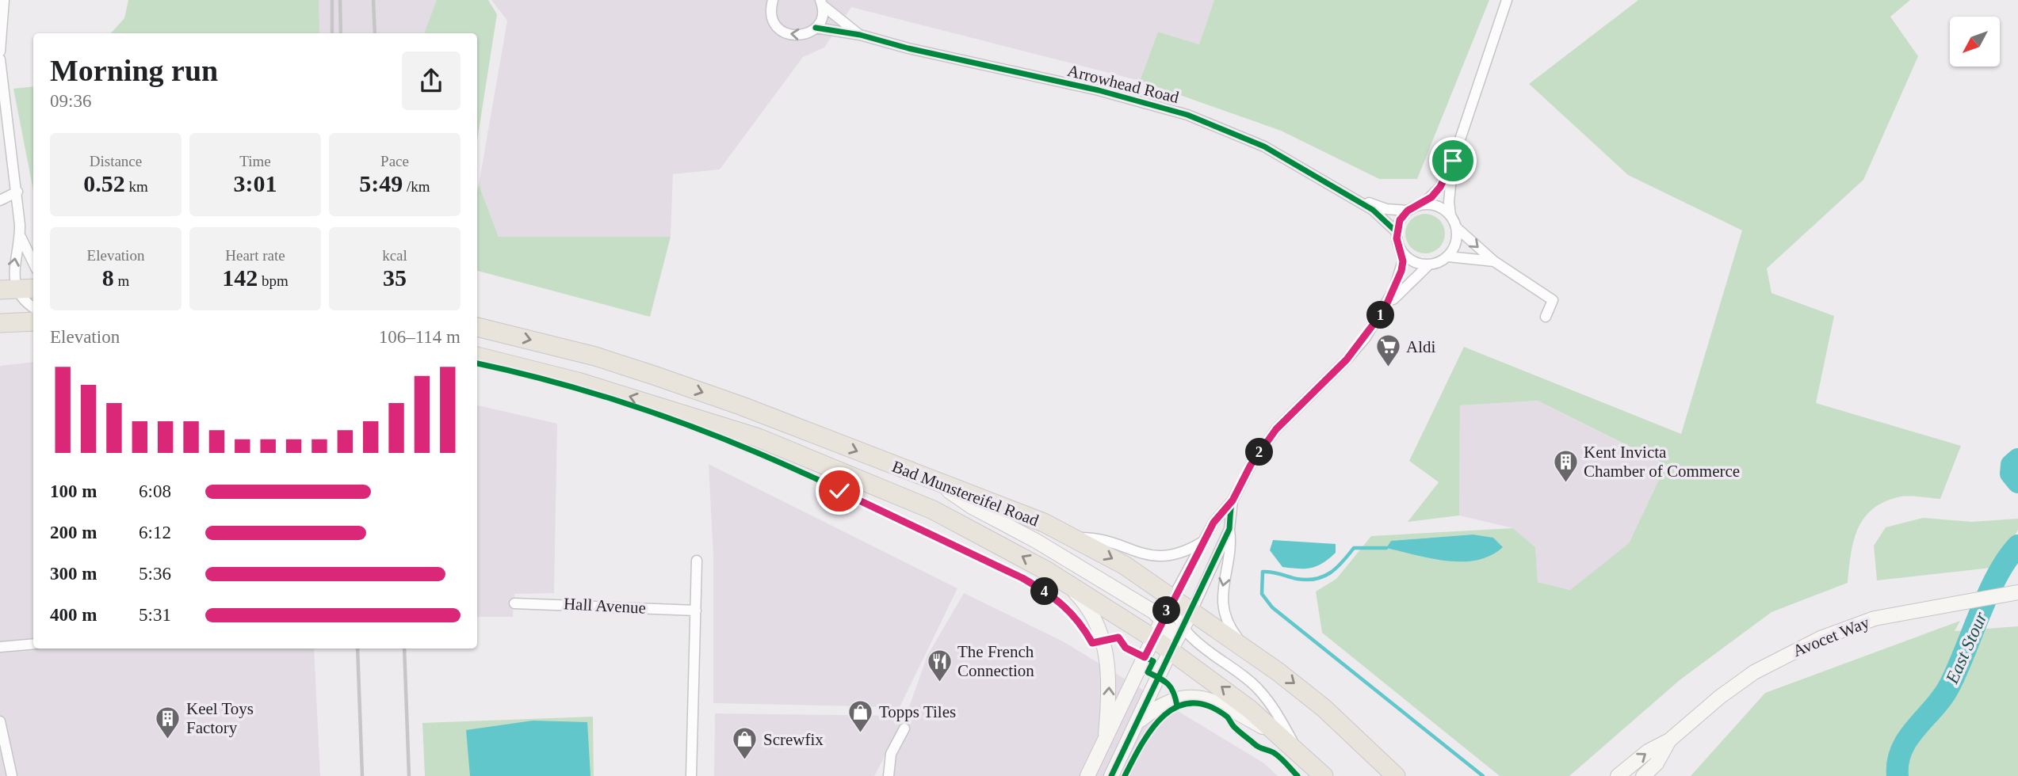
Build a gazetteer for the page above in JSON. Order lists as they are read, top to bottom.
{
  "streets": {
    "highway": ["Bad Munstereifel Road"],
    "street": ["Arrowhead Road", "Hall Avenue", "Avocet Way"]
  },
  "water": ["East Stour"],
  "places": {
    "supermarket": ["Aldi"],
    "building": ["Kent Invicta Chamber of Commerce", "Keel Toys Factory"],
    "restaurant": ["The French Connection"],
    "shop": ["Topps Tiles", "Screwfix"]
  },
  "north": "bottom left",
  "page": {
    "heading": ["Morning run", "09:36"],
    "stats": [
      ["Distance", "0.52 km"],
      ["Time", "3:01"],
      ["Pace", "5:49 /km"],
      ["Elevation", "8 m"],
      ["Heart rate", "142 bpm"],
      ["kcal", "35"]
    ],
    "pins": [
      "1",
      "2",
      "4",
      "3"
    ],
    "chart": ["Elevation", "106–114 m"],
    "list": [
      {
        "name": "100 m",
        "note": "6:08"
      },
      {
        "name": "200 m",
        "note": "6:12"
      },
      {
        "name": "300 m",
        "note": "5:36"
      },
      {
        "name": "400 m",
        "note": "5:31"
      }
    ]
  }
}
